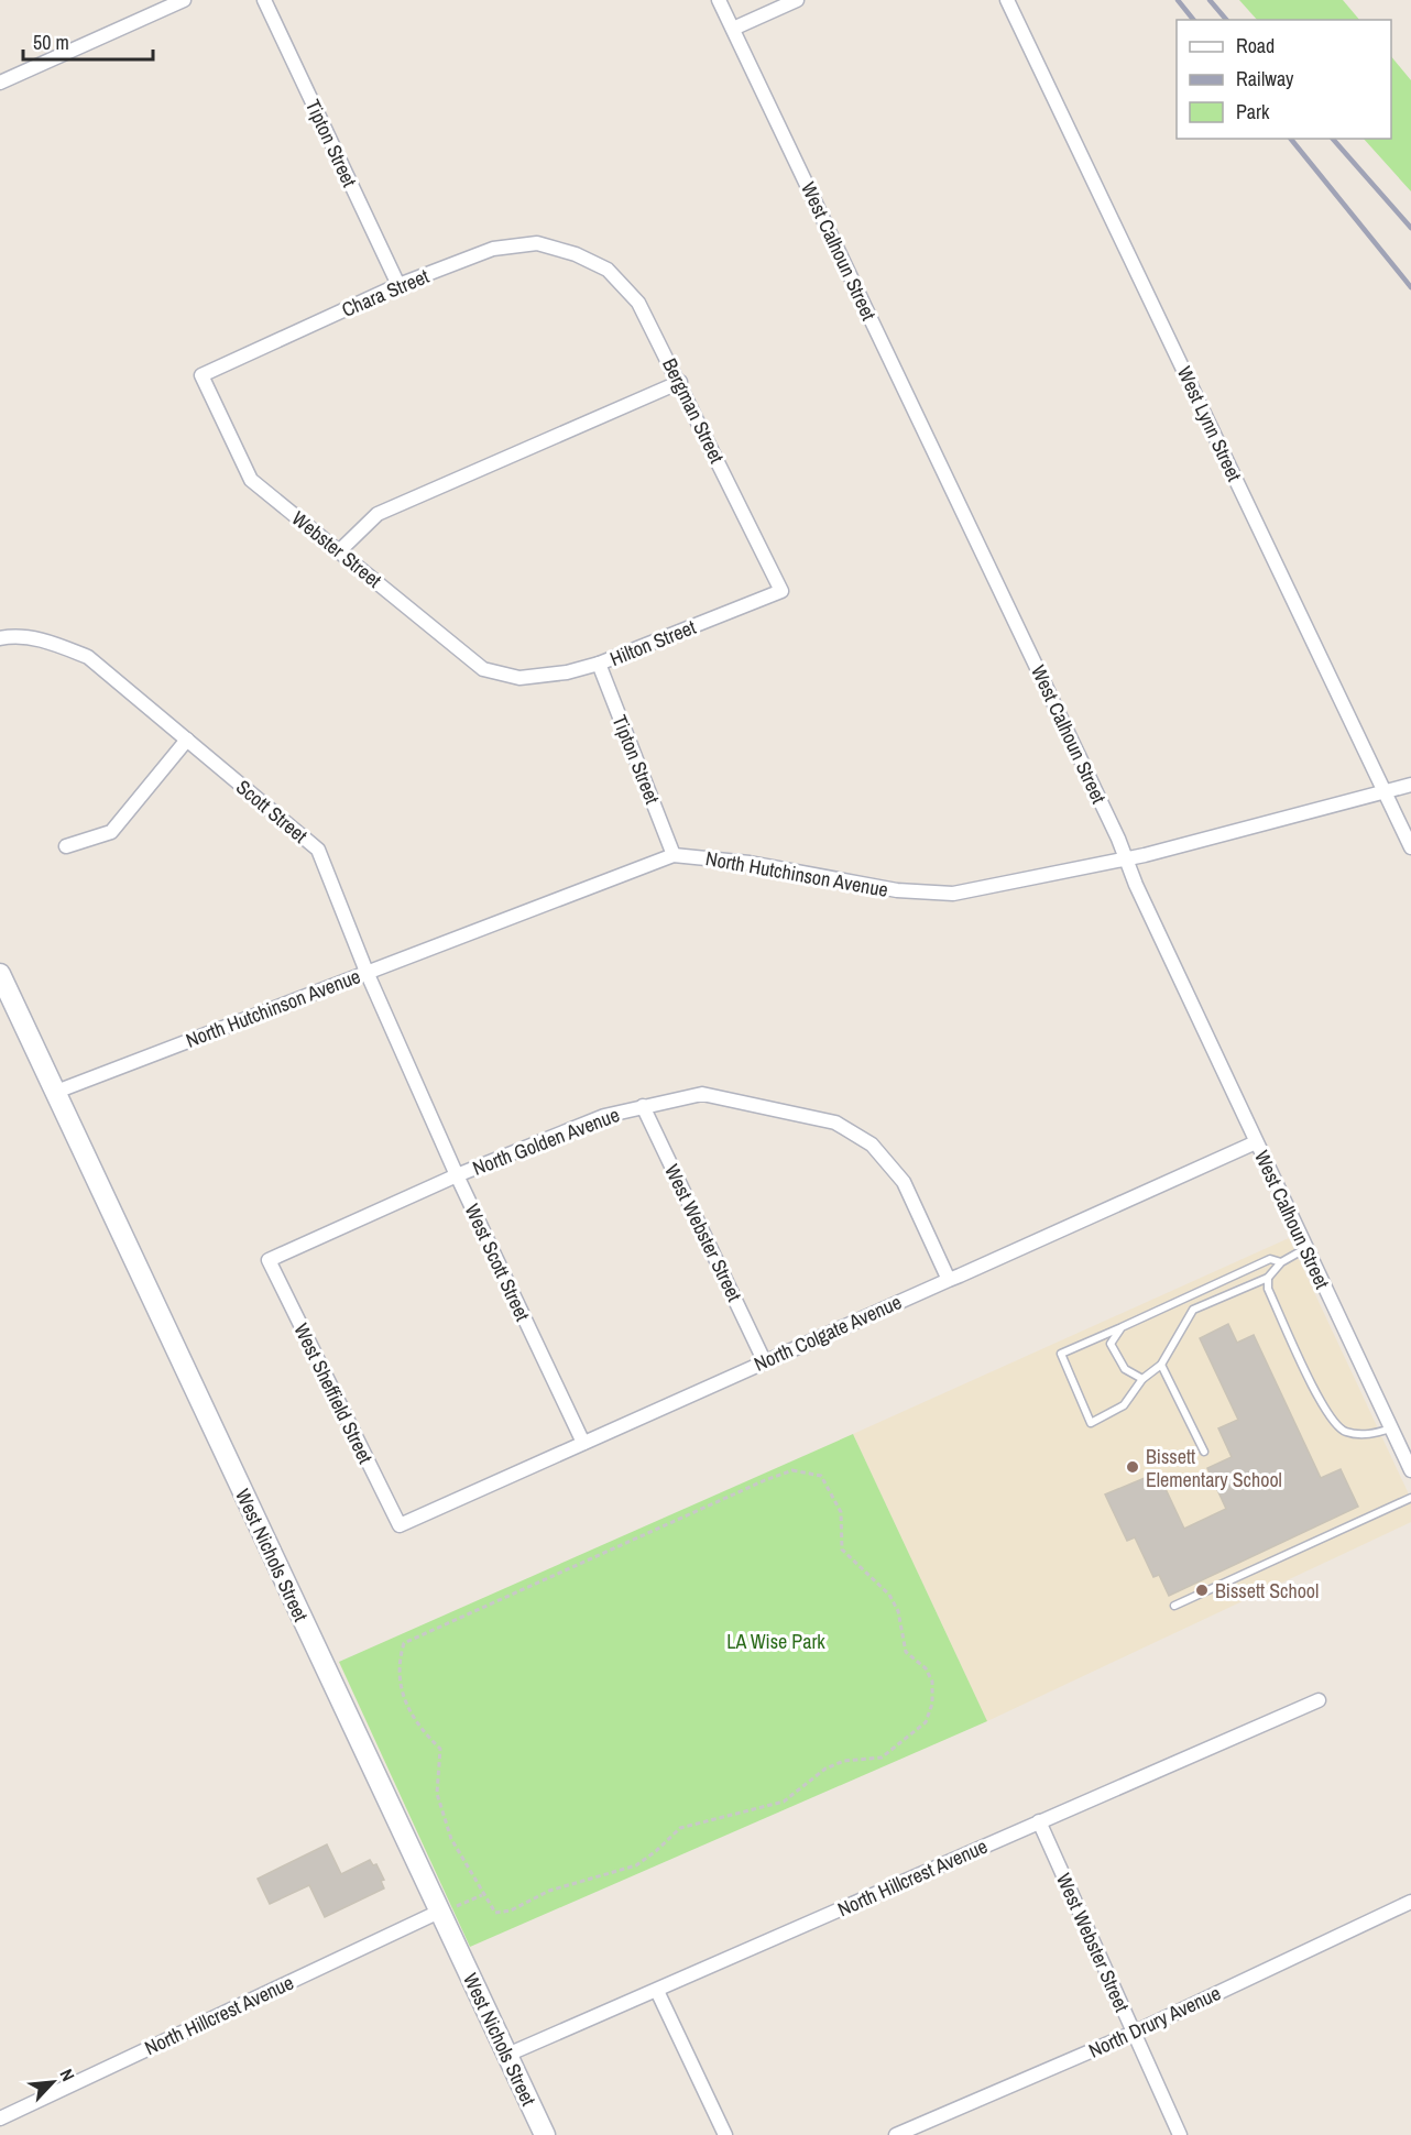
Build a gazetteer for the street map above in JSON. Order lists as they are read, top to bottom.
{
  "streets": {
    "street": [
      "Tipton Street",
      "West Calhoun Street",
      "Chara Street",
      "Bergman Street",
      "West Lynn Street",
      "Webster Street",
      "Hilton Street",
      "Scott Street",
      "North Hutchinson Avenue",
      "North Golden Avenue",
      "West Webster Street",
      "West Scott Street",
      "North Colgate Avenue",
      "West Sheffield Street",
      "West Nichols Street",
      "North Hillcrest Avenue",
      "North Drury Avenue"
    ]
  },
  "crossings": [
    ["Tipton Street", "Chara Street"],
    ["Tipton Street", "Hilton Street"],
    ["Tipton Street", "North Hutchinson Avenue"],
    ["West Calhoun Street", "North Hutchinson Avenue"],
    ["West Calhoun Street", "North Colgate Avenue"],
    ["Chara Street", "Bergman Street"],
    ["Chara Street", "Webster Street"],
    ["Bergman Street", "Hilton Street"],
    ["West Lynn Street", "North Hutchinson Avenue"],
    ["Webster Street", "Hilton Street"],
    ["Scott Street", "North Hutchinson Avenue"],
    ["Scott Street", "West Scott Street"],
    ["North Hutchinson Avenue", "West Scott Street"],
    ["North Hutchinson Avenue", "West Nichols Street"],
    ["North Golden Avenue", "West Webster Street"],
    ["North Golden Avenue", "West Scott Street"],
    ["North Golden Avenue", "North Colgate Avenue"],
    ["North Golden Avenue", "West Sheffield Street"],
    ["West Webster Street", "North Colgate Avenue"],
    ["West Webster Street", "North Hillcrest Avenue"],
    ["West Webster Street", "North Drury Avenue"],
    ["West Scott Street", "North Colgate Avenue"],
    ["North Colgate Avenue", "West Sheffield Street"],
    ["West Nichols Street", "North Hillcrest Avenue"]
  ],
  "parks": ["LA Wise Park"],
  "places": ["Bissett Elementary School", "Bissett School"],
  "legend": ["Road", "Railway", "Park"],
  "scale_bar": "50 m",
  "north": "top right"
}
